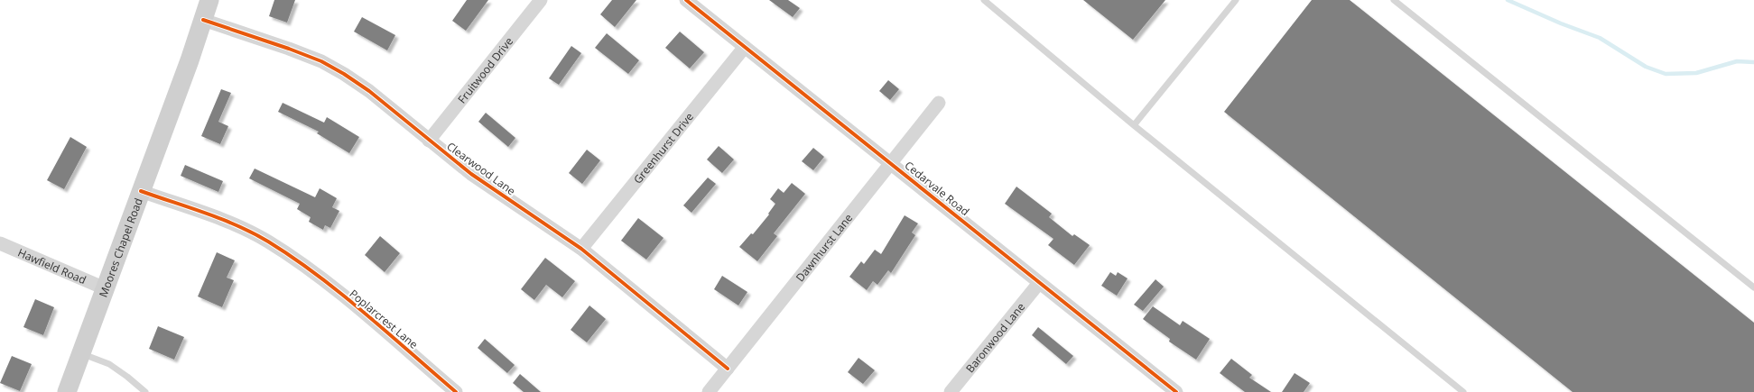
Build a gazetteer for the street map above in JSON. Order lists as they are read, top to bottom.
{
  "streets": {
    "main road": ["Moores Chapel Road"],
    "street": [
      "Fruitwood Drive",
      "Greenhurst Drive",
      "Clearwood Lane",
      "Cedarvale Road",
      "Dawnhurst Lane",
      "Hawfield Road",
      "Poplarcrest Lane",
      "Baronwood Lane"
    ]
  },
  "crossings": [
    ["Fruitwood Drive", "Clearwood Lane"],
    ["Greenhurst Drive", "Clearwood Lane"],
    ["Greenhurst Drive", "Cedarvale Road"],
    ["Clearwood Lane", "Moores Chapel Road"],
    ["Clearwood Lane", "Dawnhurst Lane"],
    ["Cedarvale Road", "Dawnhurst Lane"],
    ["Cedarvale Road", "Baronwood Lane"],
    ["Moores Chapel Road", "Hawfield Road"],
    ["Moores Chapel Road", "Poplarcrest Lane"]
  ]
}
